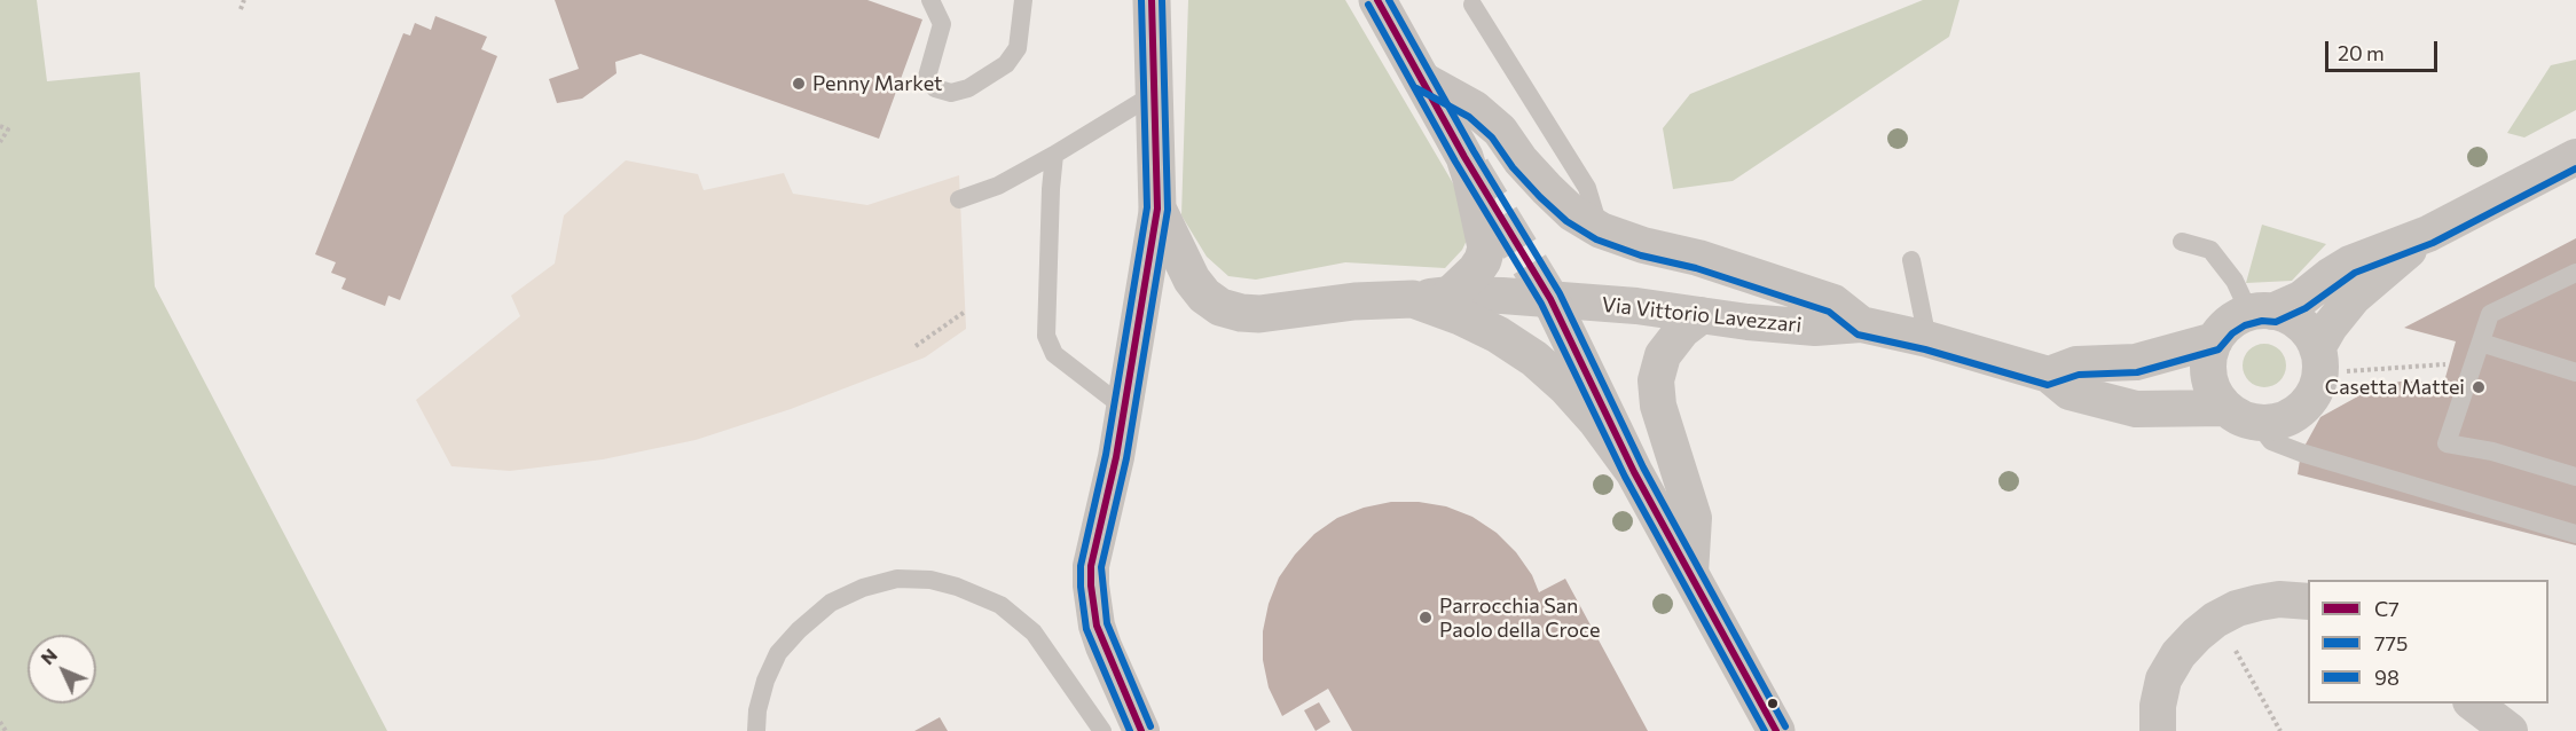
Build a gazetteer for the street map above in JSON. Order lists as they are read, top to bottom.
{
  "streets": {
    "street": ["Via Vittorio Lavezzari"]
  },
  "places": ["Penny Market", "Casetta Mattei", "Parrocchia San Paolo della Croce"],
  "lines": ["transit line C7", "transit line 775", "transit line 98"],
  "legend": ["C7", "775", "98"],
  "scale_bar": "20 m",
  "north": "top left"
}
